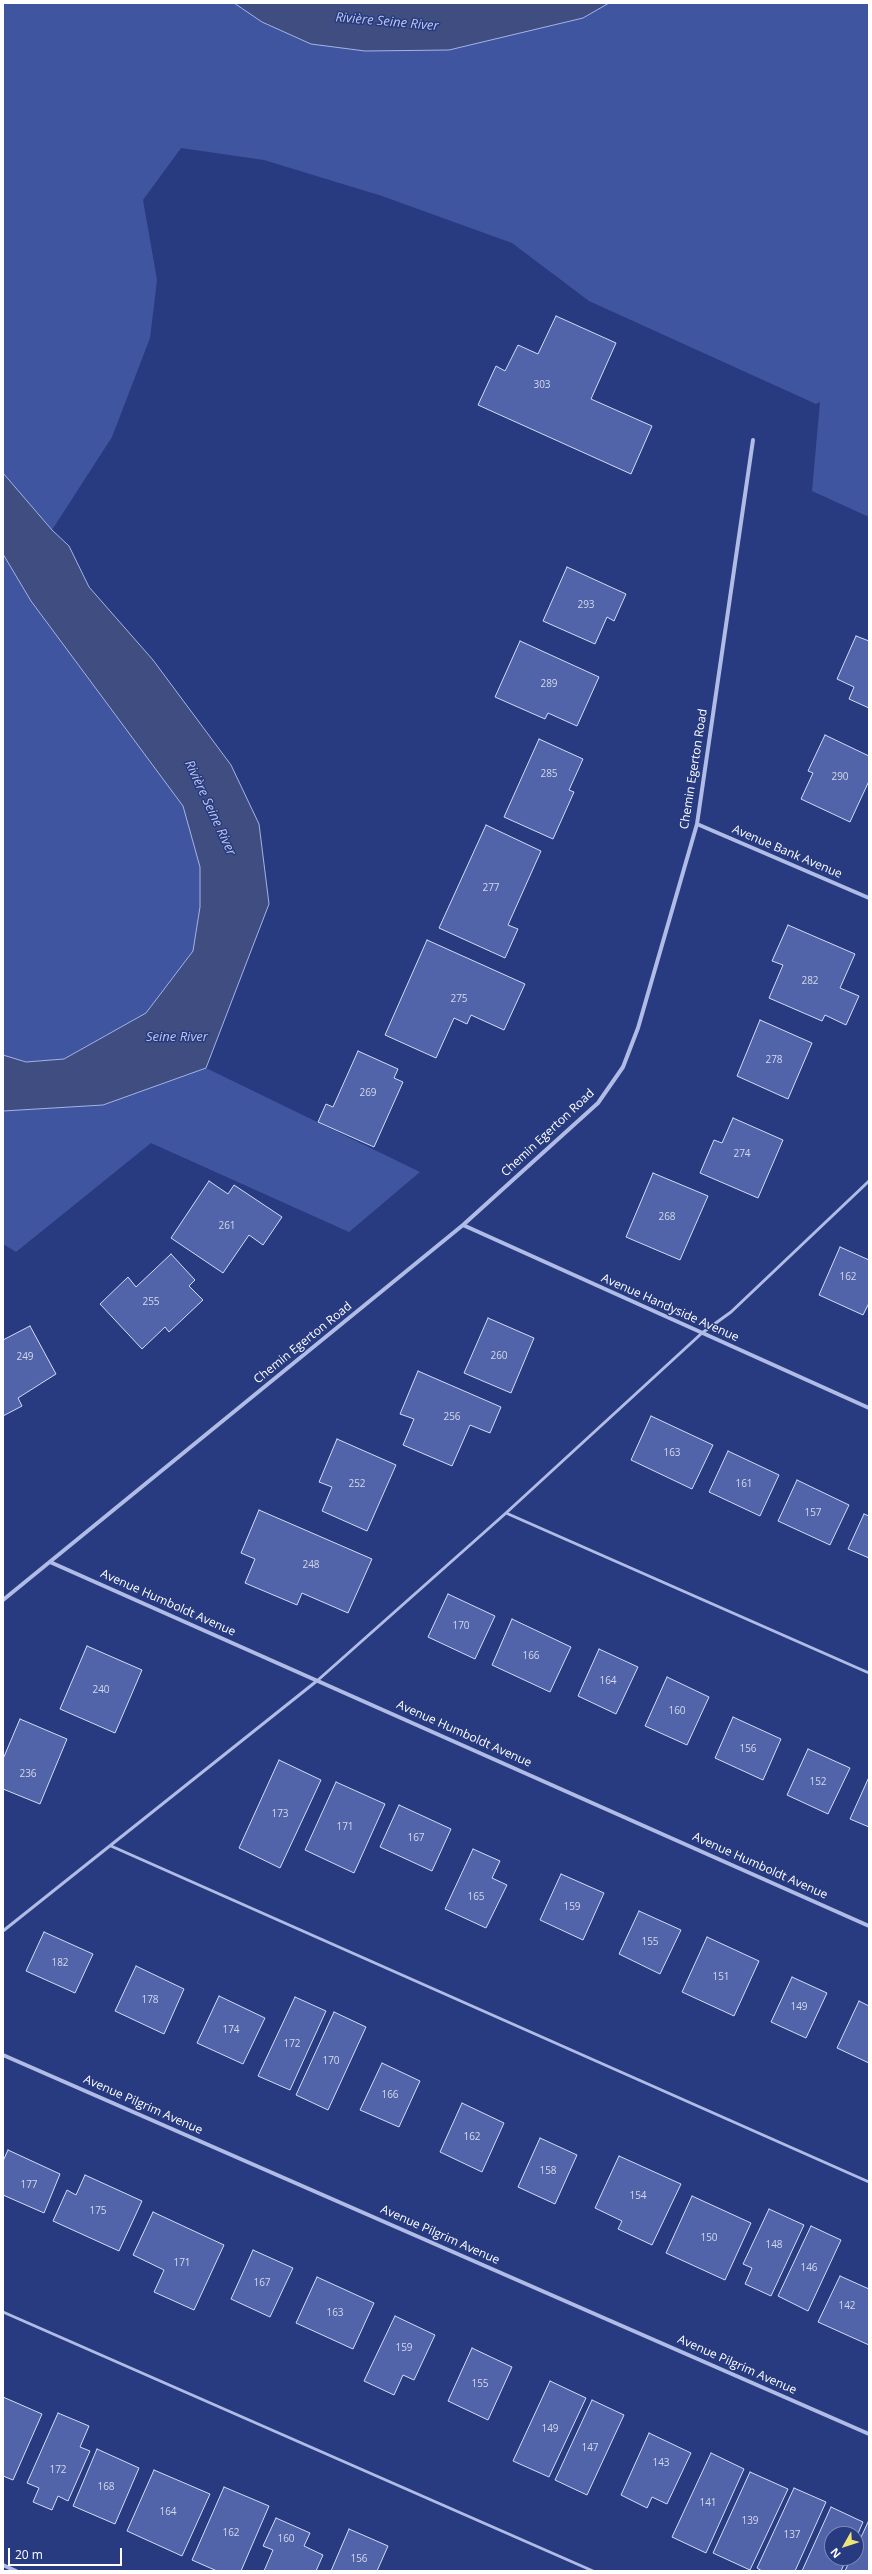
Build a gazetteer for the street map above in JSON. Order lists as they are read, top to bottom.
{
  "streets": {
    "street": [
      "Chemin Egerton Road",
      "Avenue Bank Avenue",
      "Avenue Handyside Avenue",
      "Avenue Humboldt Avenue",
      "Avenue Pilgrim Avenue"
    ]
  },
  "crossings": [
    ["Chemin Egerton Road", "Avenue Bank Avenue"],
    ["Chemin Egerton Road", "Avenue Handyside Avenue"],
    ["Chemin Egerton Road", "Avenue Humboldt Avenue"]
  ],
  "water": ["Rivière Seine River", "Seine River"],
  "house_numbers": [
    "303",
    "293",
    "289",
    "285",
    "290",
    "277",
    "282",
    "275",
    "278",
    "269",
    "274",
    "268",
    "261",
    "162",
    "255",
    "260",
    "249",
    "256",
    "163",
    "252",
    "161",
    "157",
    "248",
    "170",
    "166",
    "164",
    "240",
    "160",
    "156",
    "236",
    "152",
    "173",
    "171",
    "167",
    "165",
    "159",
    "155",
    "182",
    "151",
    "178",
    "149",
    "174",
    "172",
    "170",
    "166",
    "162",
    "158",
    "177",
    "154",
    "175",
    "150",
    "148",
    "171",
    "146",
    "167",
    "142",
    "163",
    "159",
    "155",
    "149",
    "147",
    "143",
    "172",
    "168",
    "141",
    "164",
    "139",
    "162",
    "137",
    "160",
    "156"
  ],
  "scale_bar": "20 m",
  "north": "bottom left"
}
